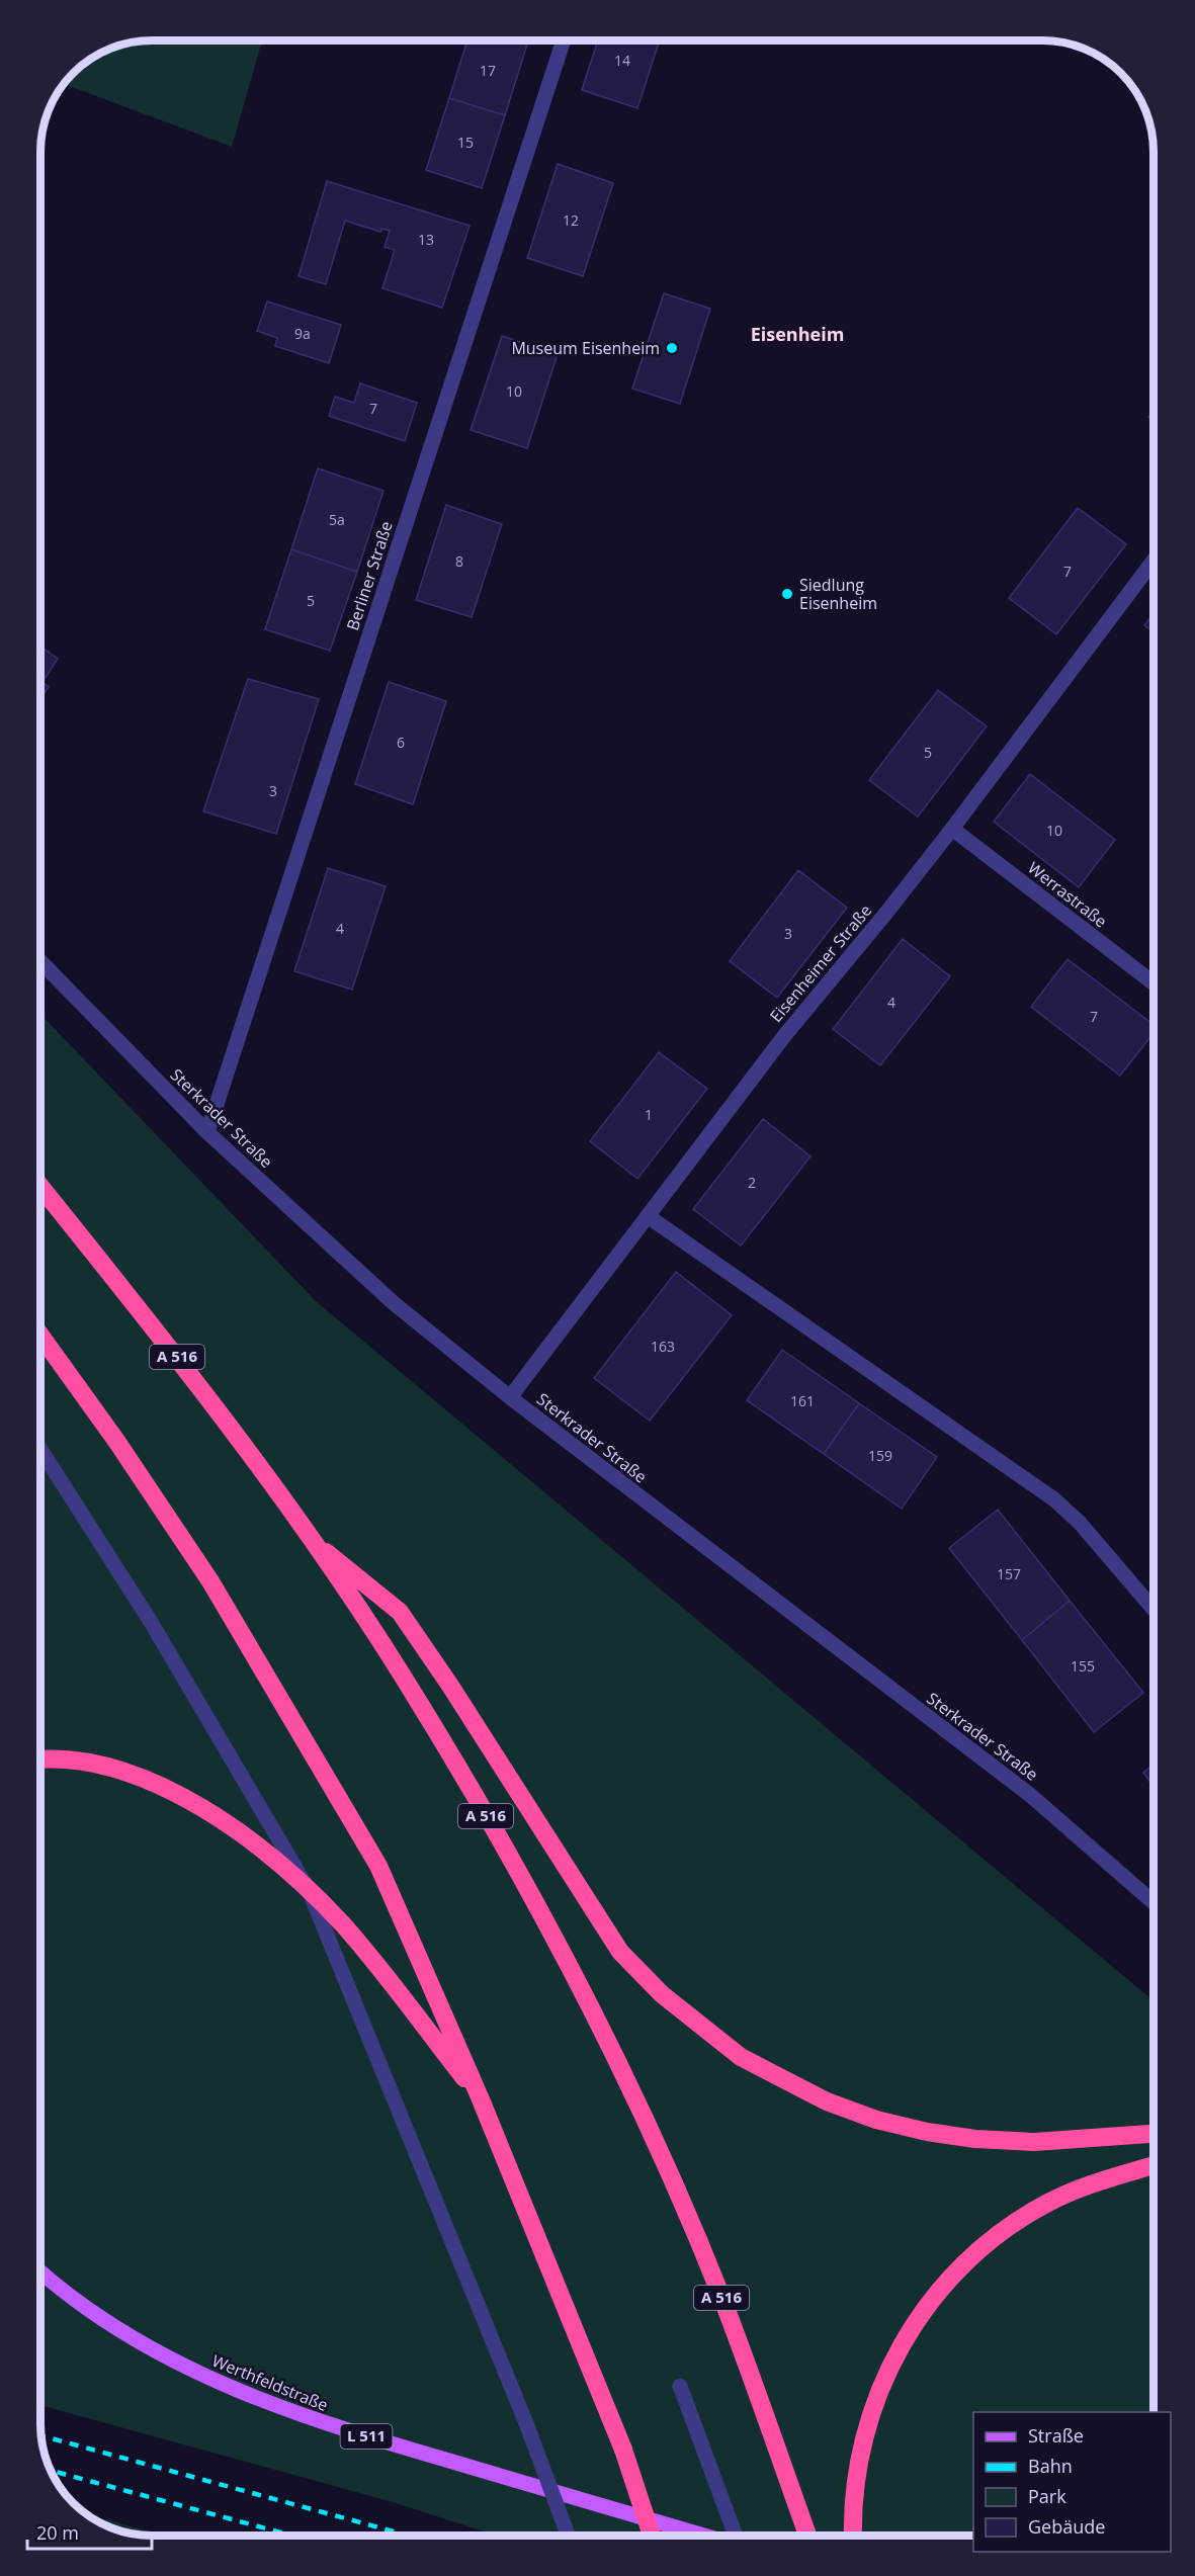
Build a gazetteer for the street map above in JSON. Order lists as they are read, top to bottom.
{
  "streets": {
    "highway": ["A 516"],
    "main road": ["Werthfeldstraße", "L 511"],
    "street": [
      "Berliner Straße",
      "Werrastraße",
      "Eisenheimer Straße",
      "Sterkrader Straße"
    ]
  },
  "crossings": [
    ["Berliner Straße", "Sterkrader Straße"],
    ["Werrastraße", "Eisenheimer Straße"],
    ["Eisenheimer Straße", "Sterkrader Straße"]
  ],
  "districts": ["Eisenheim"],
  "places": ["Museum Eisenheim", "Siedlung Eisenheim"],
  "house_numbers": [
    "14",
    "17",
    "15",
    "12",
    "13",
    "9a",
    "10",
    "7",
    "5a",
    "8",
    "7",
    "5",
    "6",
    "5",
    "3",
    "10",
    "4",
    "3",
    "4",
    "7",
    "1",
    "2",
    "163",
    "161",
    "159",
    "157",
    "155"
  ],
  "legend": [
    "Straße",
    "Bahn",
    "Park",
    "Gebäude"
  ],
  "scale_bar": "20 m"
}
